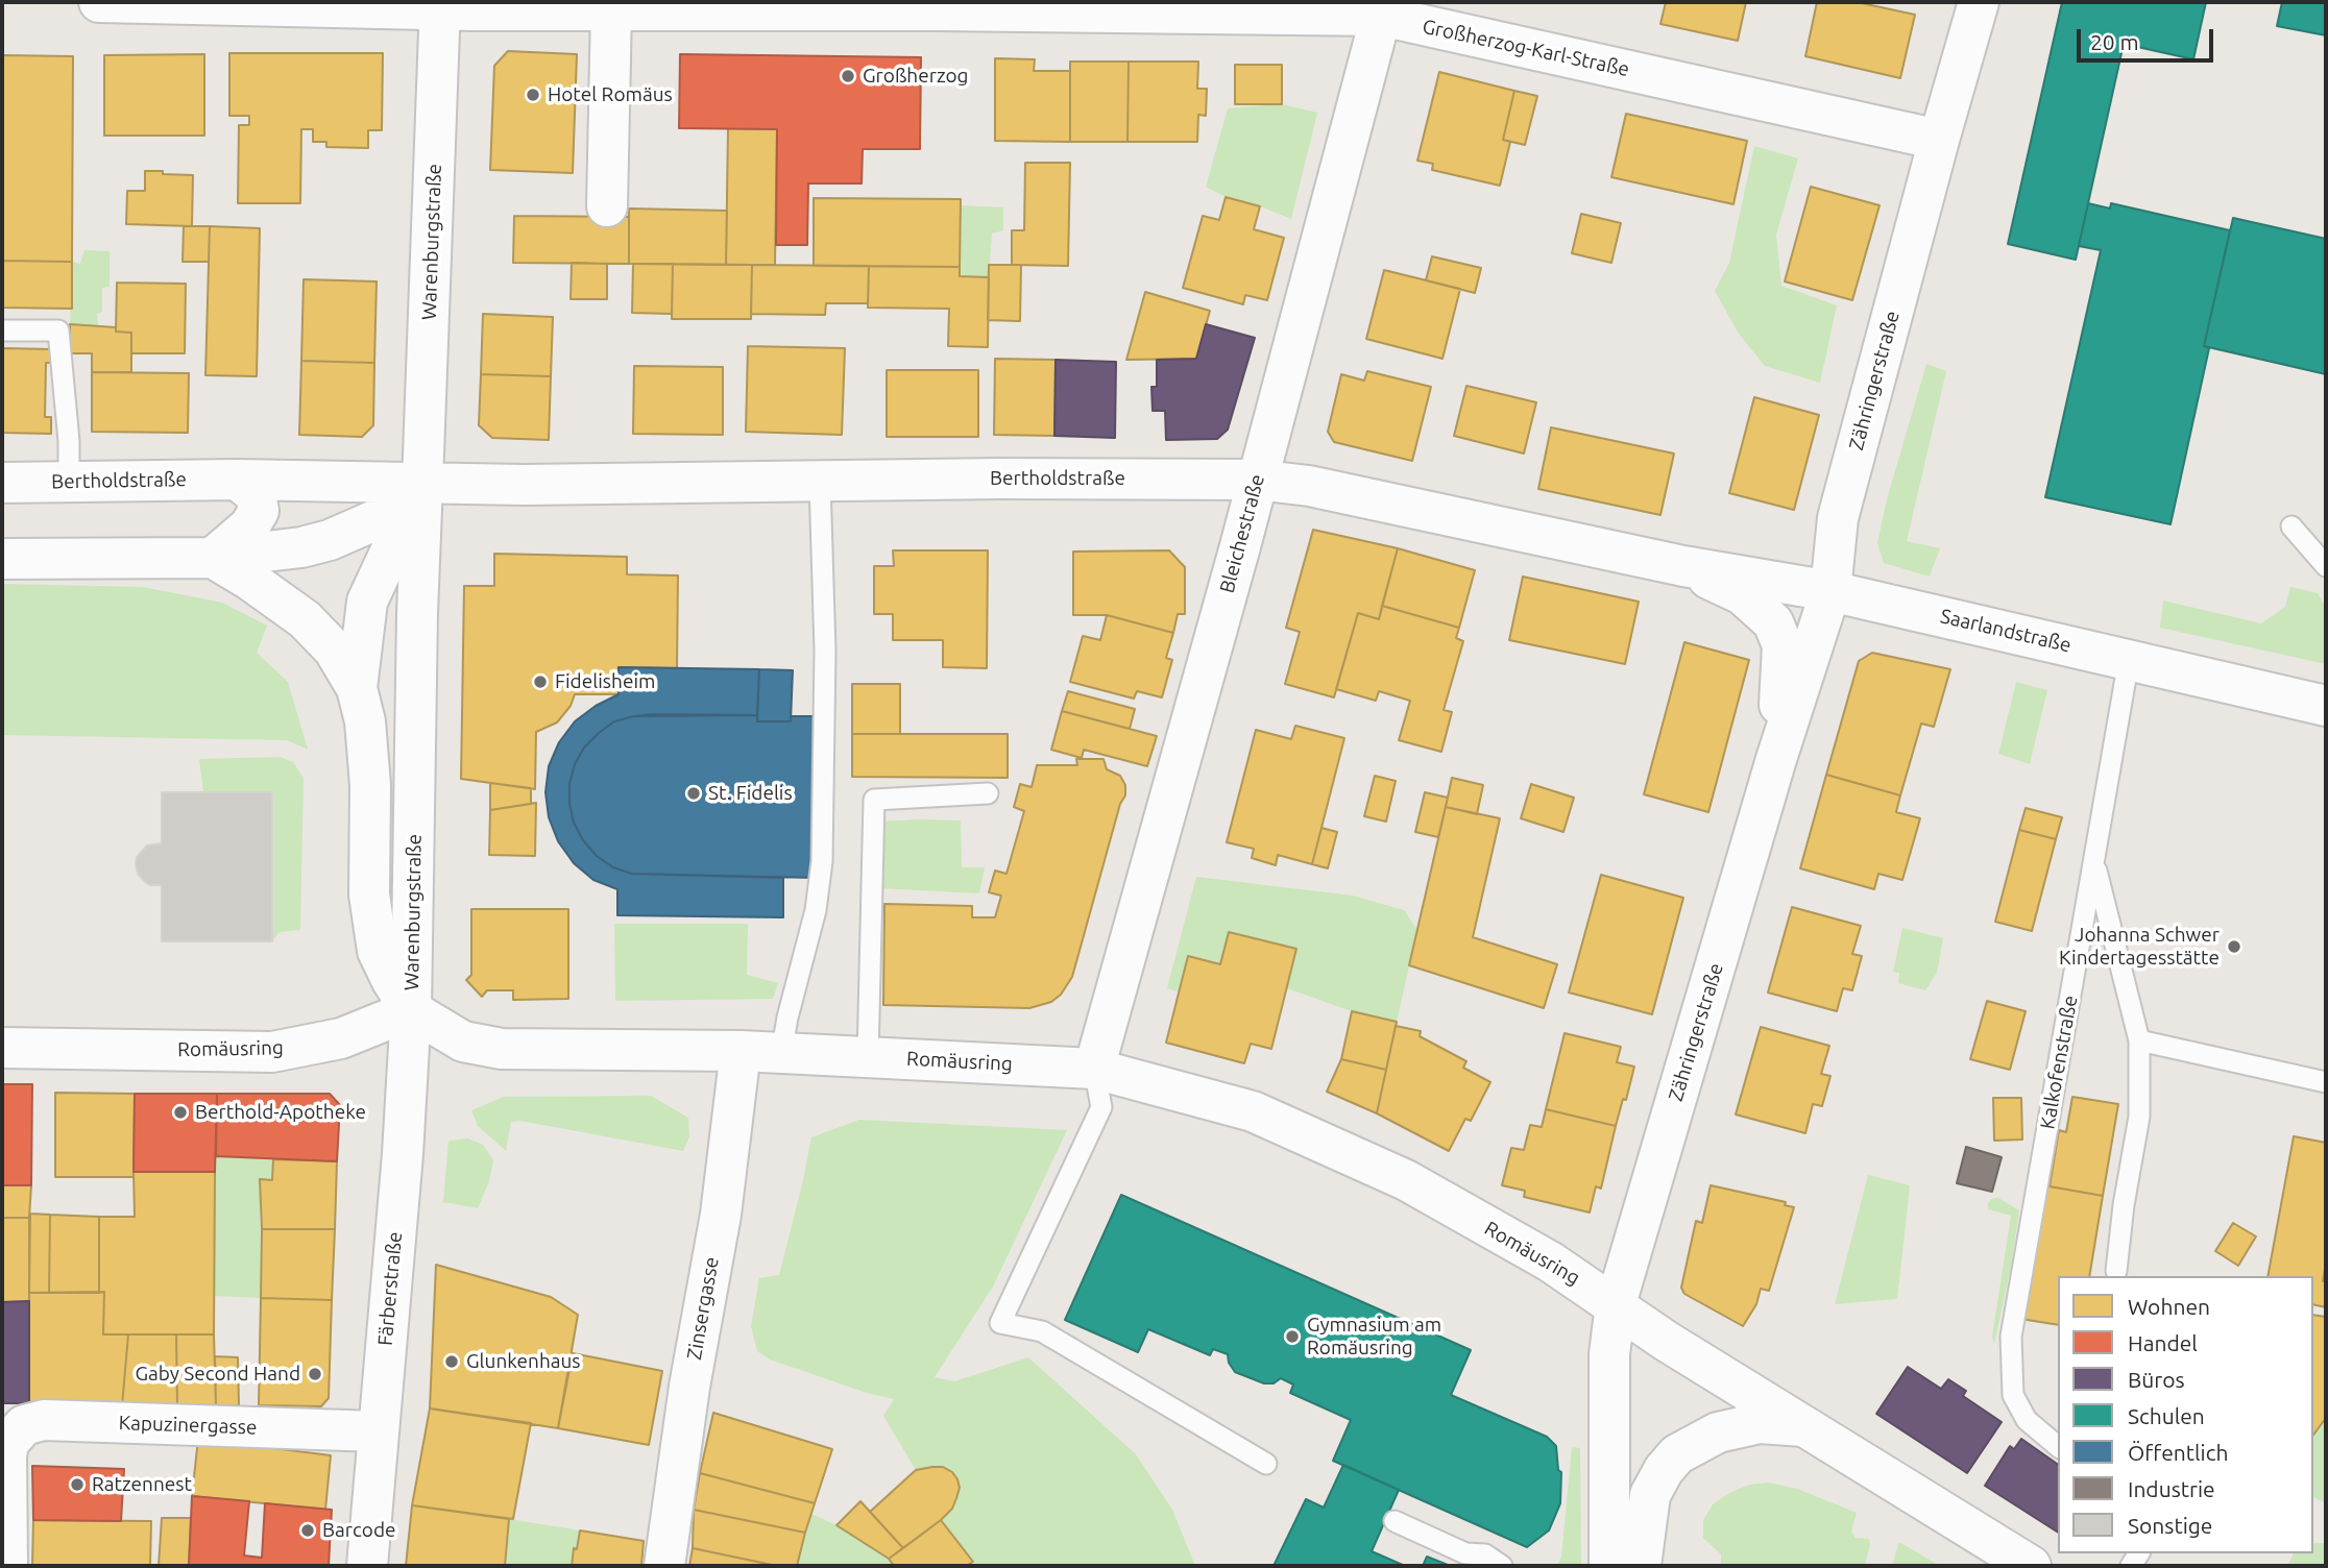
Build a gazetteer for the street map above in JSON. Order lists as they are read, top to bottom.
{
  "streets": {
    "street": [
      "Großherzog-Karl-Straße",
      "Warenburgstraße",
      "Zähringerstraße",
      "Bertholdstraße",
      "Bleichestraße",
      "Saarlandstraße",
      "Romäusring",
      "Färberstraße",
      "Zinsergasse",
      "Kapuzinergasse"
    ],
    "lane": ["Kalkofenstraße"]
  },
  "crossings": [
    ["Großherzog-Karl-Straße", "Warenburgstraße"],
    ["Großherzog-Karl-Straße", "Zähringerstraße"],
    ["Großherzog-Karl-Straße", "Bleichestraße"],
    ["Warenburgstraße", "Bertholdstraße"],
    ["Warenburgstraße", "Romäusring"],
    ["Warenburgstraße", "Färberstraße"],
    ["Zähringerstraße", "Bertholdstraße"],
    ["Zähringerstraße", "Saarlandstraße"],
    ["Zähringerstraße", "Romäusring"],
    ["Bertholdstraße", "Bleichestraße"],
    ["Bertholdstraße", "Saarlandstraße"],
    ["Bleichestraße", "Romäusring"],
    ["Saarlandstraße", "Kalkofenstraße"],
    ["Romäusring", "Färberstraße"],
    ["Romäusring", "Zinsergasse"],
    ["Färberstraße", "Kapuzinergasse"]
  ],
  "places": [
    "Großherzog",
    "Hotel Romäus",
    "Fidelisheim",
    "St. Fidelis",
    "Johanna Schwer Kindertagesstätte",
    "Berthold-Apotheke",
    "Gymnasium am Romäusring",
    "Glunkenhaus",
    "Gaby Second Hand",
    "Ratzennest",
    "Barcode"
  ],
  "legend": [
    "Wohnen",
    "Handel",
    "Büros",
    "Schulen",
    "Öffentlich",
    "Industrie",
    "Sonstige"
  ],
  "scale_bar": "20 m"
}
